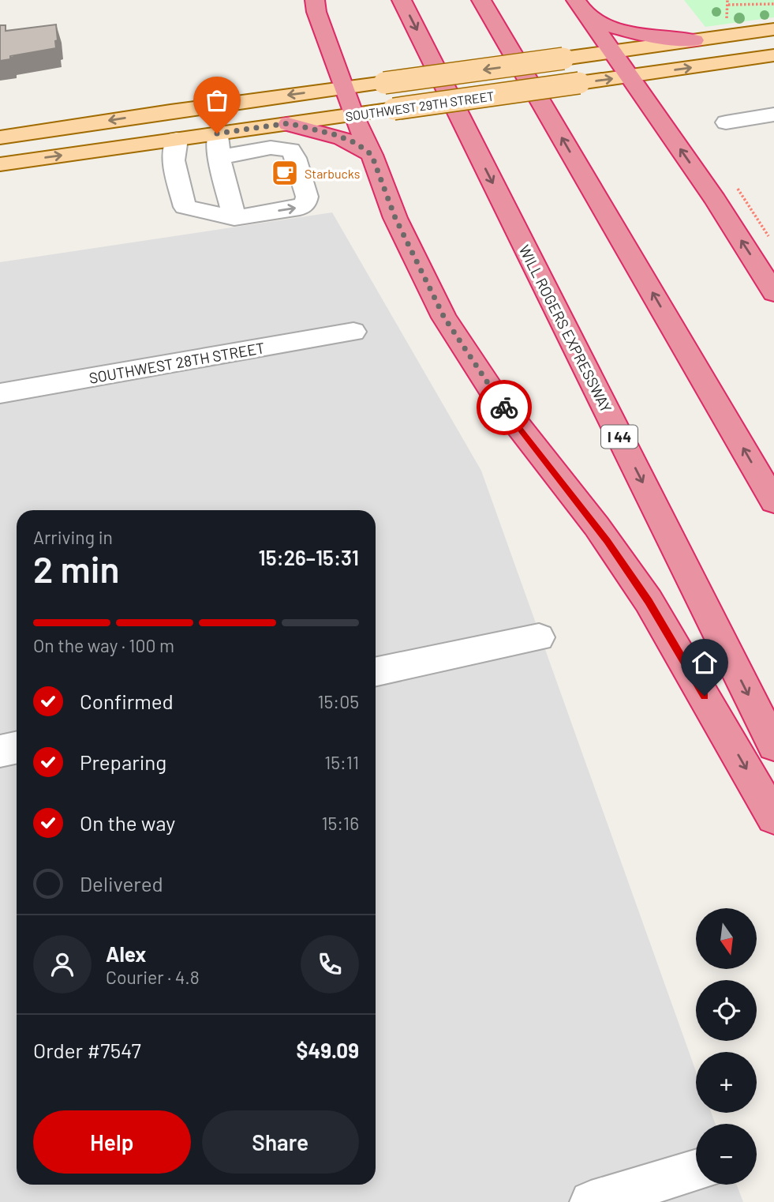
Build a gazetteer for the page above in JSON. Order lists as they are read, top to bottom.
{
  "streets": {
    "highway": ["WILL ROGERS EXPRESSWAY", "I 44"],
    "main road": ["SOUTHWEST 29TH STREET"],
    "street": ["SOUTHWEST 28TH STREET"]
  },
  "places": {
    "cafe": ["Starbucks"]
  },
  "north": "bottom",
  "page": {
    "heading": ["2 min", "Arriving in", "15:26–15:31"],
    "panel": [
      "Alex",
      "Courier · 4.8",
      "Order #7547",
      "$49.09"
    ],
    "bar": "On the way · 100 m",
    "list": [
      ["Confirmed", "15:05"],
      ["Preparing", "15:11"],
      ["On the way", "15:16"],
      "Delivered"
    ],
    "map_buttons": ["+", "−"],
    "buttons": ["Help", "Share"]
  }
}
